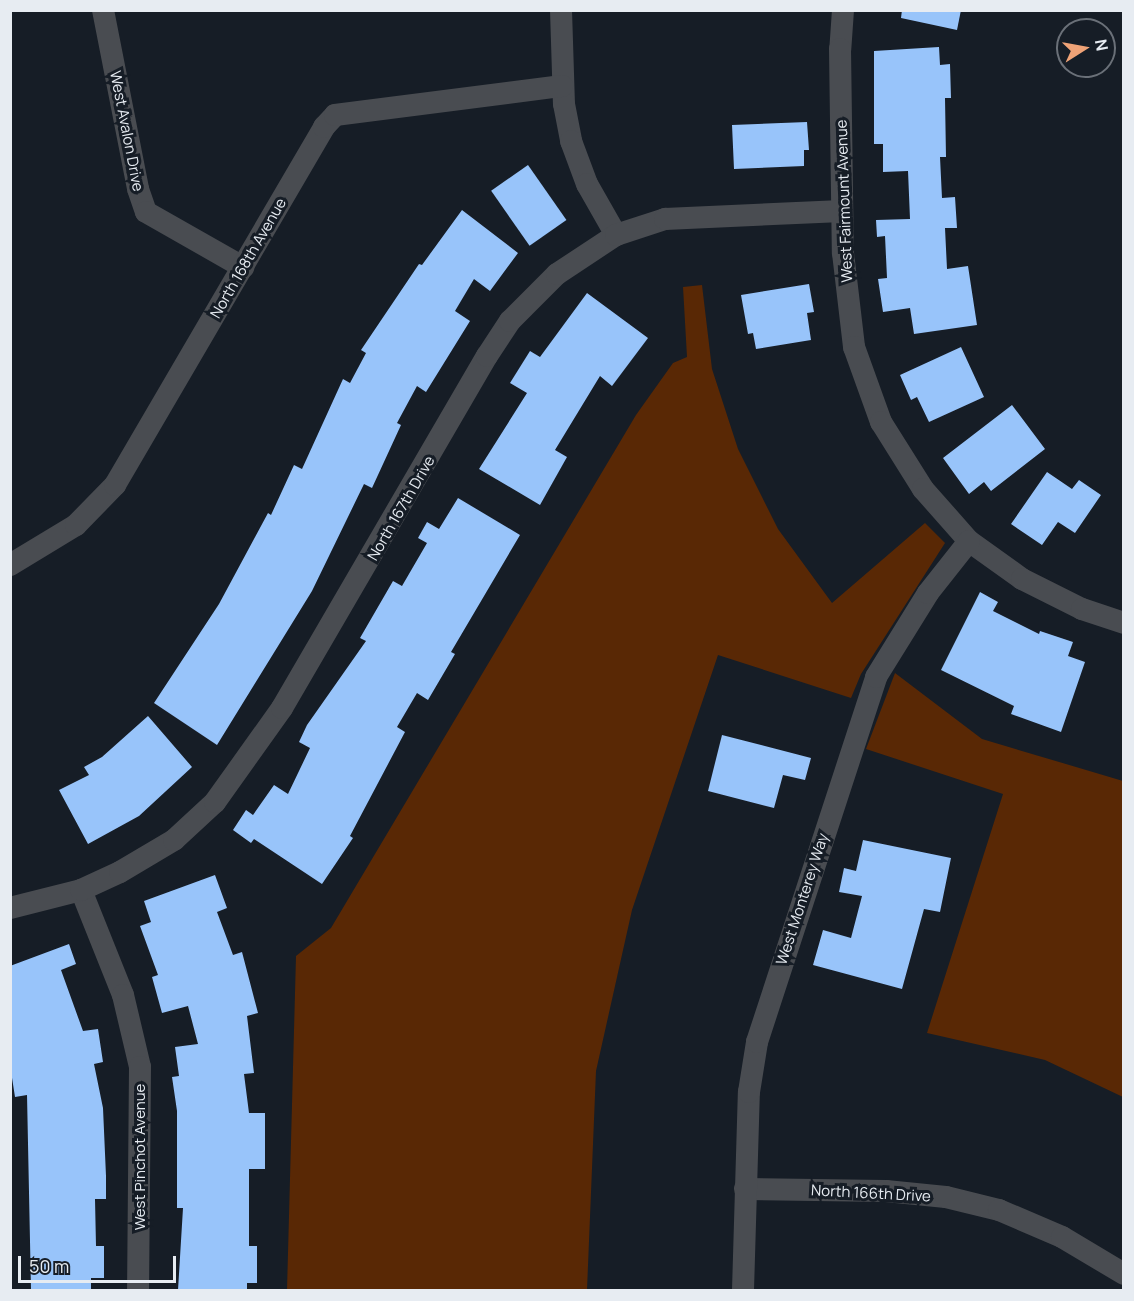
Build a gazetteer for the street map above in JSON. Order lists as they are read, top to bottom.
{
  "streets": {
    "street": [
      "West Avalon Drive",
      "West Fairmount Avenue",
      "North 168th Avenue",
      "North 167th Drive",
      "West Monterey Way",
      "West Pinchot Avenue",
      "North 166th Drive"
    ]
  },
  "crossings": [
    ["West Avalon Drive", "North 168th Avenue"],
    ["West Fairmount Avenue", "North 167th Drive"],
    ["West Fairmount Avenue", "West Monterey Way"],
    ["North 167th Drive", "West Pinchot Avenue"],
    ["West Monterey Way", "North 166th Drive"]
  ],
  "scale_bar": "50 m",
  "north": "right"
}
